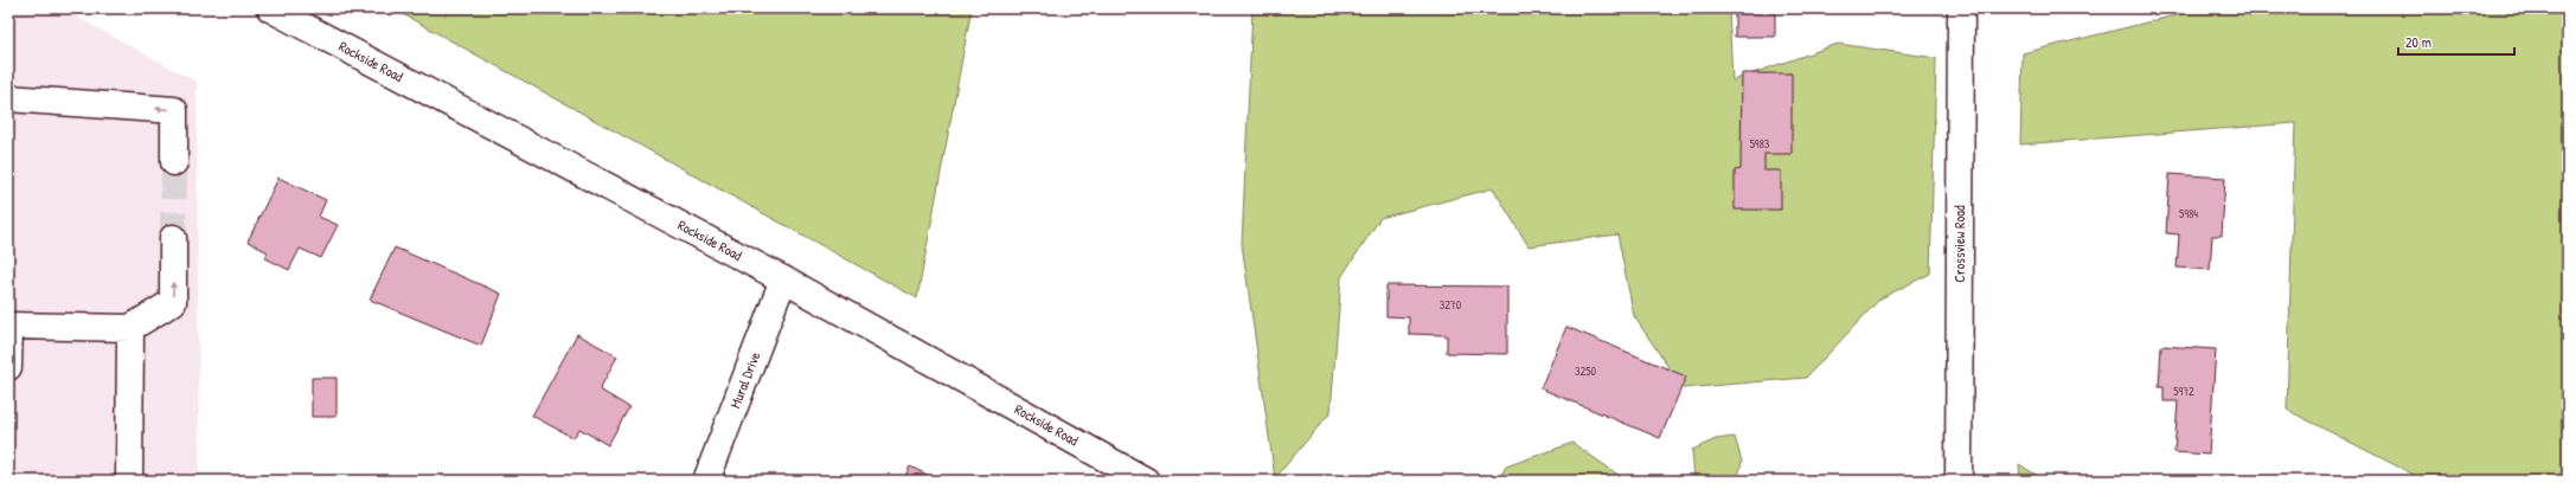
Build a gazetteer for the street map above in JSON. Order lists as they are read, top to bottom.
{
  "streets": {
    "main road": ["Rockside Road", "Crossview Road", "Mural Drive"]
  },
  "crossings": [
    ["Rockside Road", "Mural Drive"]
  ],
  "house_numbers": [
    "5983",
    "5984",
    "3270",
    "3250",
    "5972"
  ],
  "scale_bar": "20 m"
}
